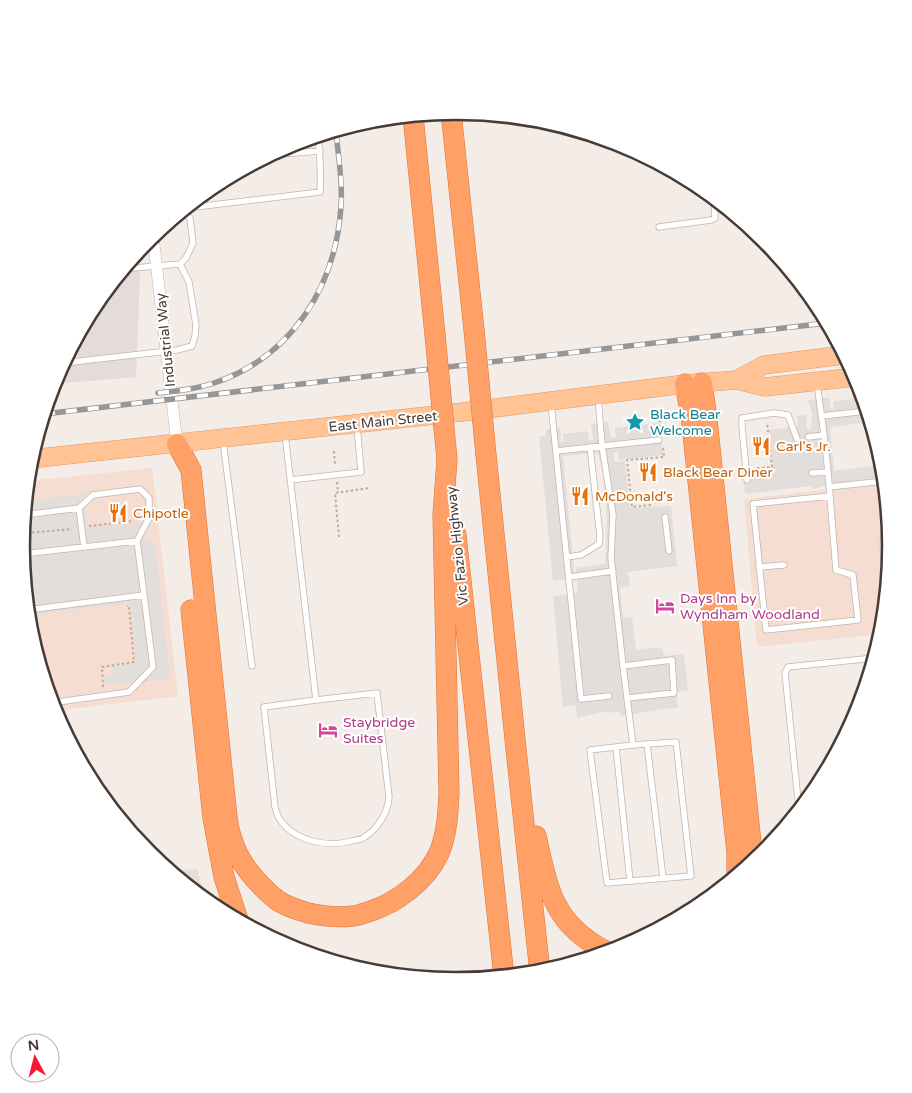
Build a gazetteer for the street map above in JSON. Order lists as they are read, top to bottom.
{
  "streets": {
    "highway": ["Vic Fazio Highway"],
    "main road": ["East Main Street"],
    "street": ["Industrial Way"]
  },
  "crossings": [
    ["Industrial Way", "East Main Street"]
  ],
  "places": {
    "place": ["Black Bear Welcome"],
    "restaurant": [
      "Carl's Jr.",
      "Black Bear Diner",
      "McDonald's",
      "Chipotle"
    ],
    "hotel": ["Days Inn by Wyndham Woodland", "Staybridge Suites"]
  },
  "north": "top"
}
